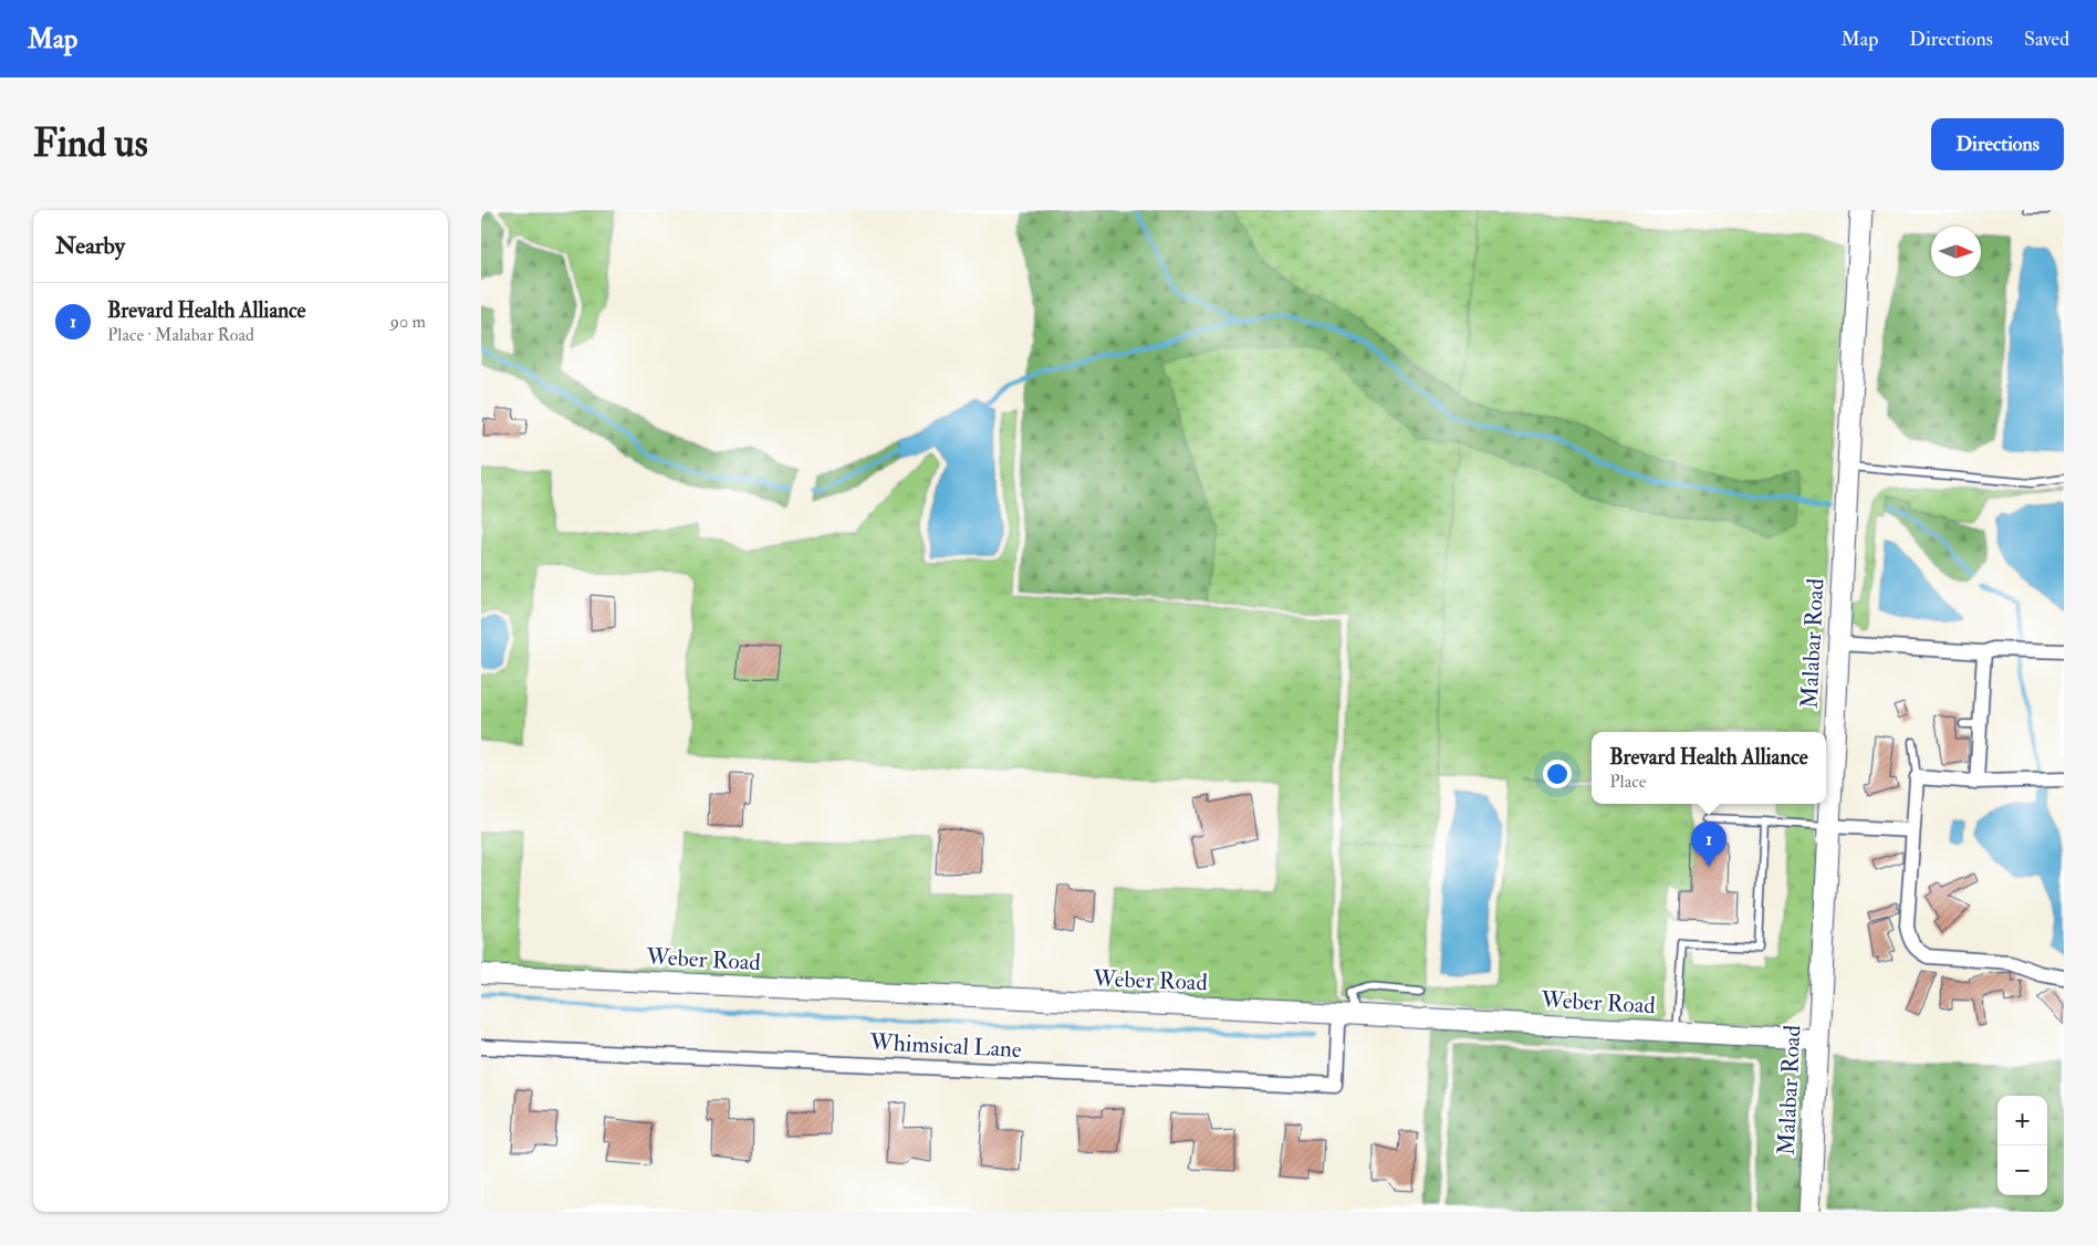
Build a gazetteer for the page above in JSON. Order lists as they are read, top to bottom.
{
  "streets": {
    "main road": ["Malabar Road"],
    "street": ["Weber Road", "Whimsical Lane"]
  },
  "crossings": [
    ["Malabar Road", "Weber Road"],
    ["Weber Road", "Whimsical Lane"]
  ],
  "north": "right",
  "page": {
    "header": "Map",
    "nav": ["Map", "Directions", "Saved"],
    "buttons": "Directions",
    "title": "Find us",
    "heading": "Nearby",
    "list": [
      {
        "mark": "1",
        "name": "Brevard Health Alliance",
        "note": "Place · Malabar Road",
        "value": "90 m"
      }
    ],
    "popup": ["Brevard Health Alliance", "Place"],
    "pins": "1",
    "map_buttons": ["+", "−"]
  }
}
